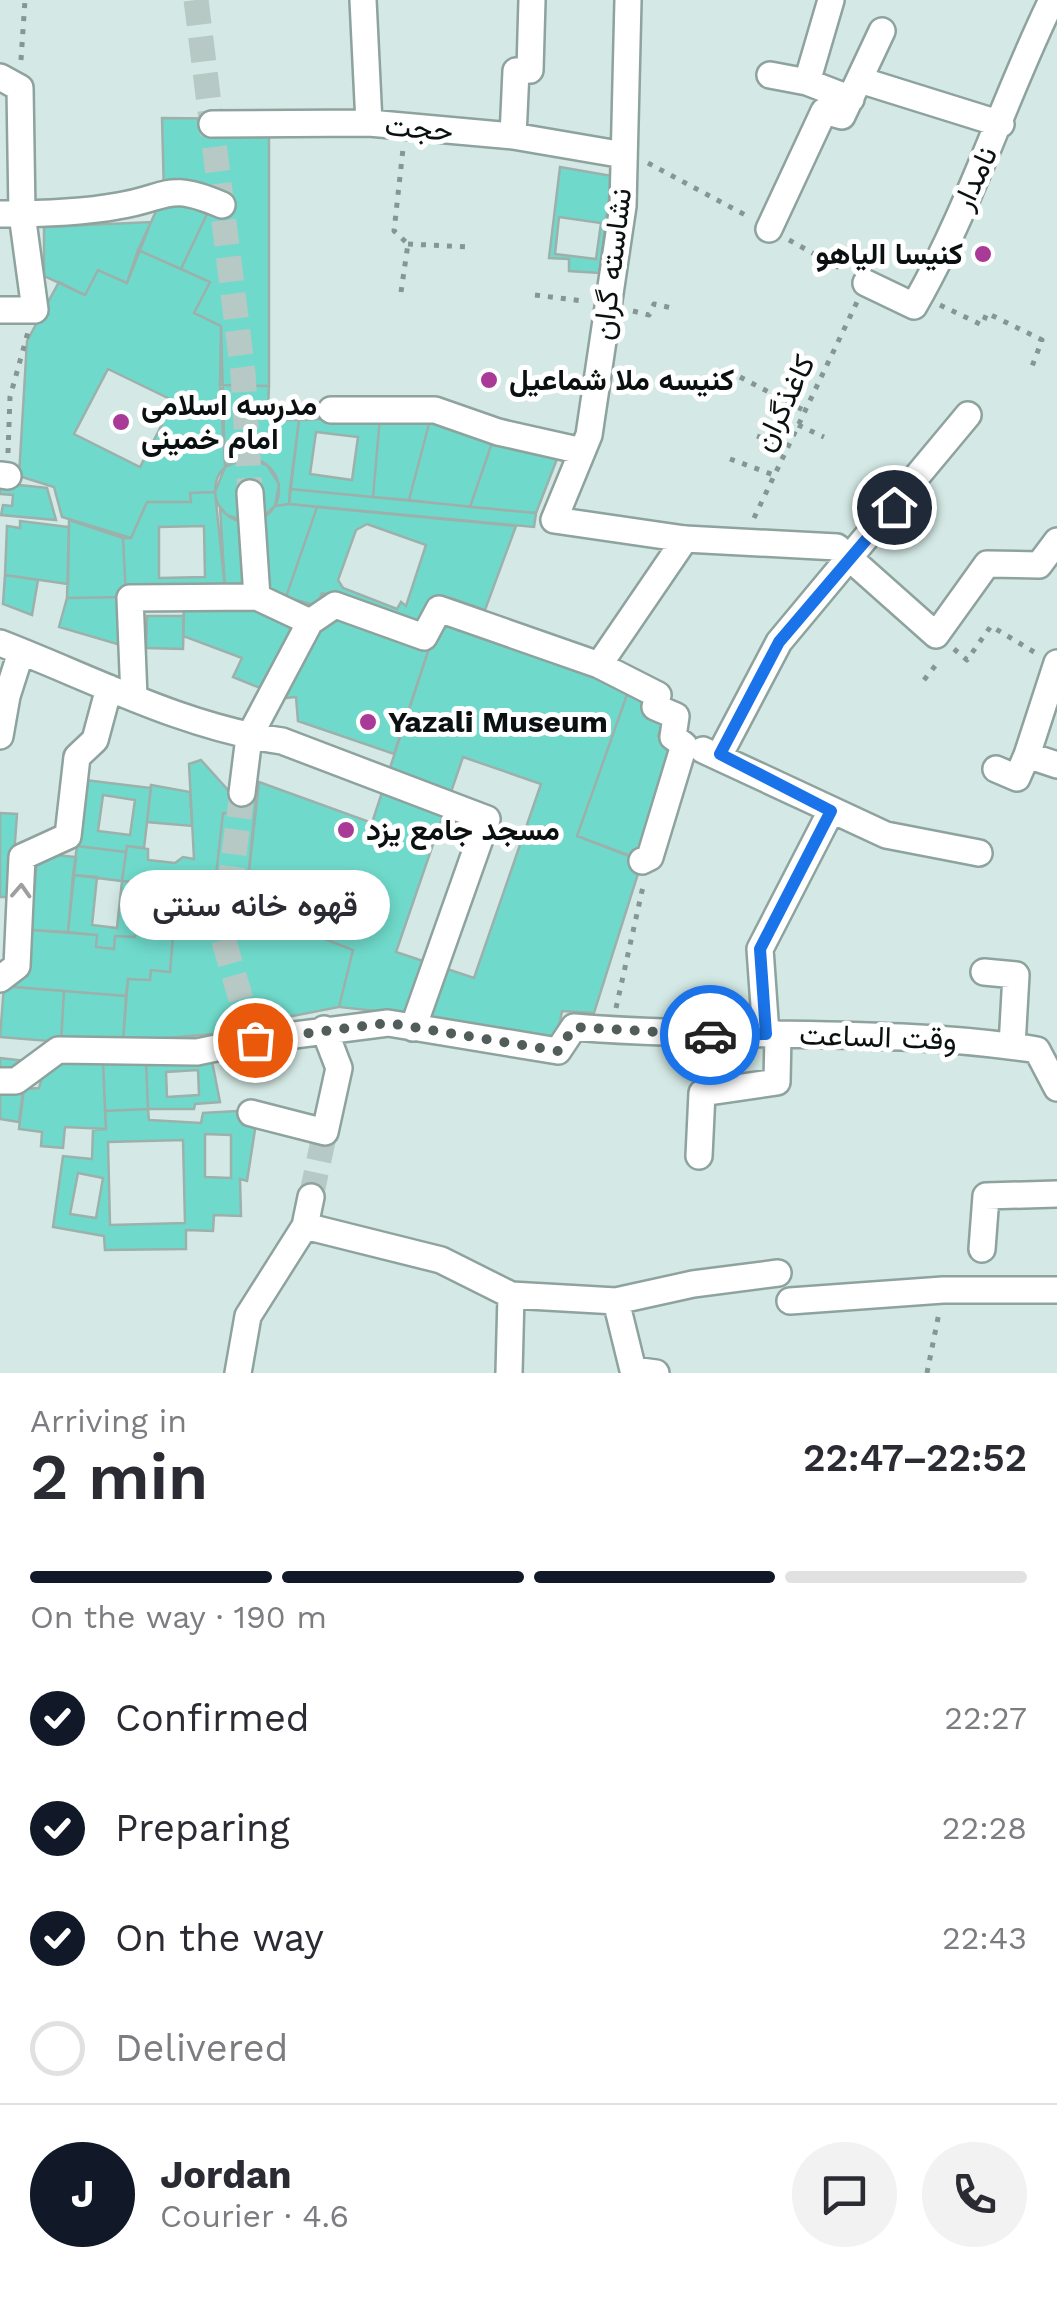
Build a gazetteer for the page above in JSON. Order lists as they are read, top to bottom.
{
  "streets": {
    "street": [
      "حجت",
      "نامدار",
      "نشاسته گران",
      "وقت الساعت"
    ],
    "path": ["کاغذگران"]
  },
  "crossings": [
    ["حجت", "نشاسته گران"]
  ],
  "places": [
    "کنیسا الیاهو",
    "کنیسه ملا شماعیل",
    "مدرسه اسلامی امام خمینی",
    "Yazali Museum",
    "مسجد جامع یزد",
    "قهوه خانه سنتی"
  ],
  "page": {
    "bubble": "قهوه خانه سنتی",
    "heading": ["2 min", "Arriving in", "22:47–22:52"],
    "panel": ["Jordan", "Courier · 4.6"],
    "bar": "On the way · 190 m",
    "list": [
      ["Confirmed", "22:27"],
      ["Preparing", "22:28"],
      ["On the way", "22:43"],
      "Delivered"
    ],
    "round": "J"
  }
}
